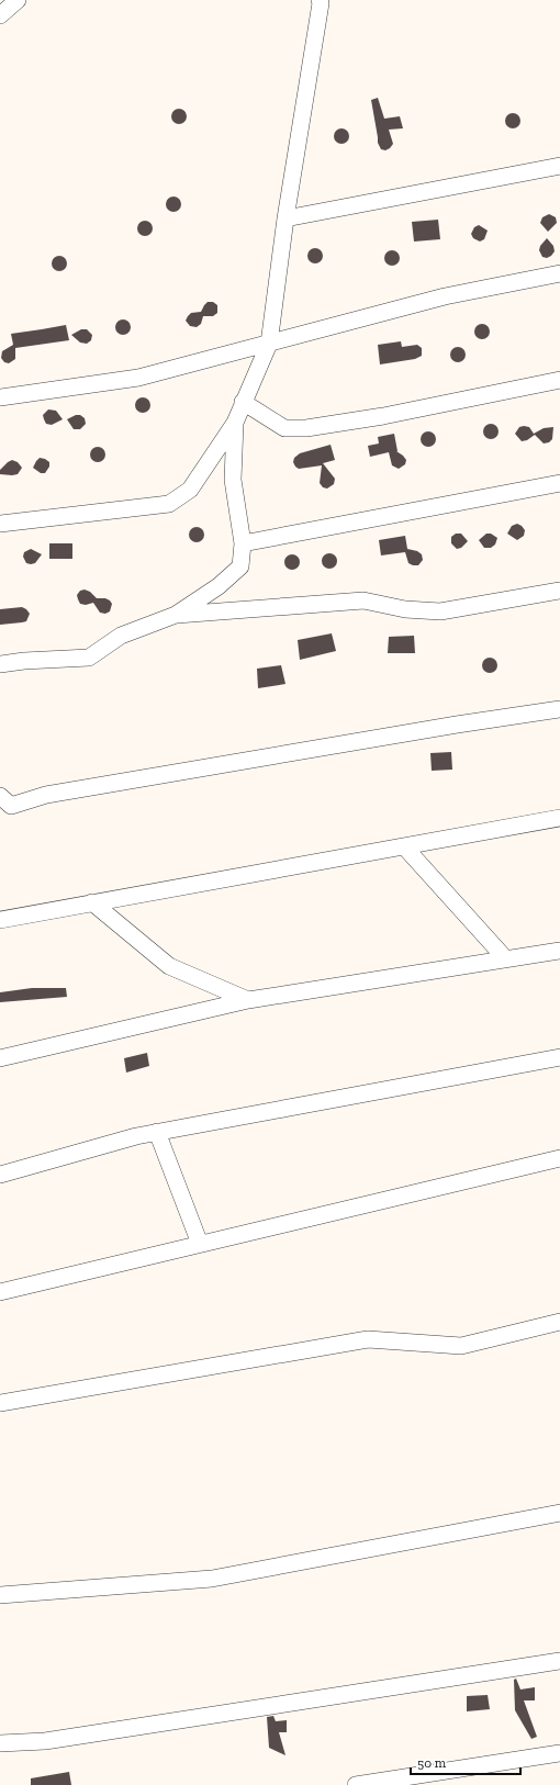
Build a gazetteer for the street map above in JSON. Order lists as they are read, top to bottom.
{
  "scale_bar": "50 m"
}
